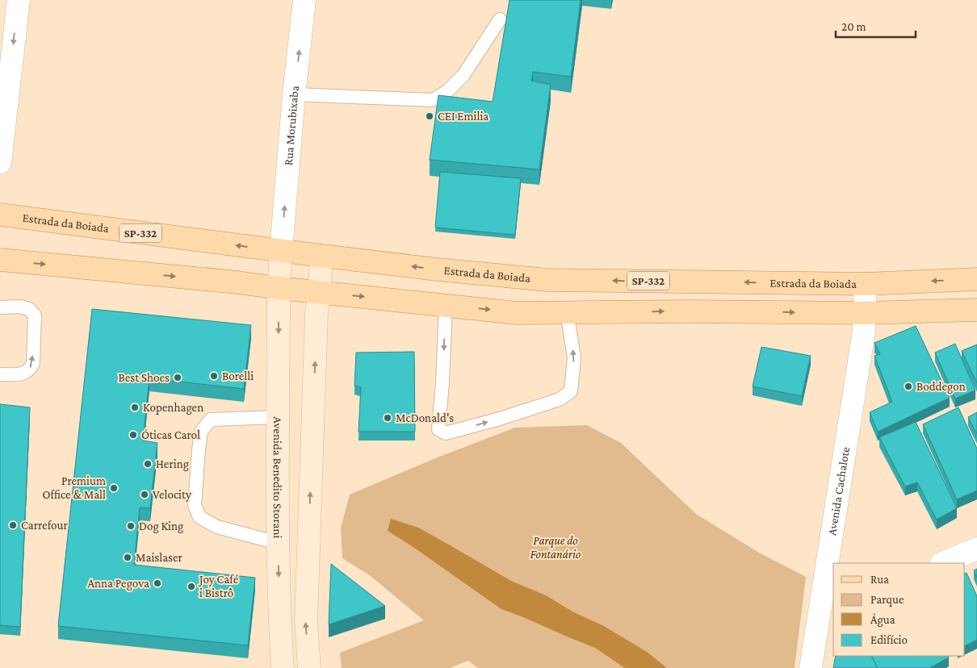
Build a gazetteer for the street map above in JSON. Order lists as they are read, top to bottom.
{
  "streets": {
    "main road": ["Estrada da Boiada", "SP-332", "Avenida Benedito Storani"],
    "street": ["Rua Morubixaba", "Avenida Cachalote"]
  },
  "crossings": [
    ["Rua Morubixaba", "Estrada da Boiada"],
    ["Rua Morubixaba", "Avenida Benedito Storani"],
    ["Estrada da Boiada", "Avenida Benedito Storani"],
    ["Estrada da Boiada", "Avenida Cachalote"]
  ],
  "one_way": ["Rua Morubixaba"],
  "parks": ["Parque do Fontanário"],
  "places": [
    "CEI Emilia",
    "Borelli",
    "Best Shoes",
    "Boddegon",
    "Kopenhagen",
    "McDonald's",
    "Óticas Carol",
    "Hering",
    "Premium Office & Mall",
    "Velocity",
    "Carrefour",
    "Dog King",
    "Maislaser",
    "Anna Pegova",
    "Joy Café i Bistrô"
  ],
  "legend": [
    "Rua",
    "Parque",
    "Água",
    "Edifício"
  ],
  "scale_bar": "20 m"
}
